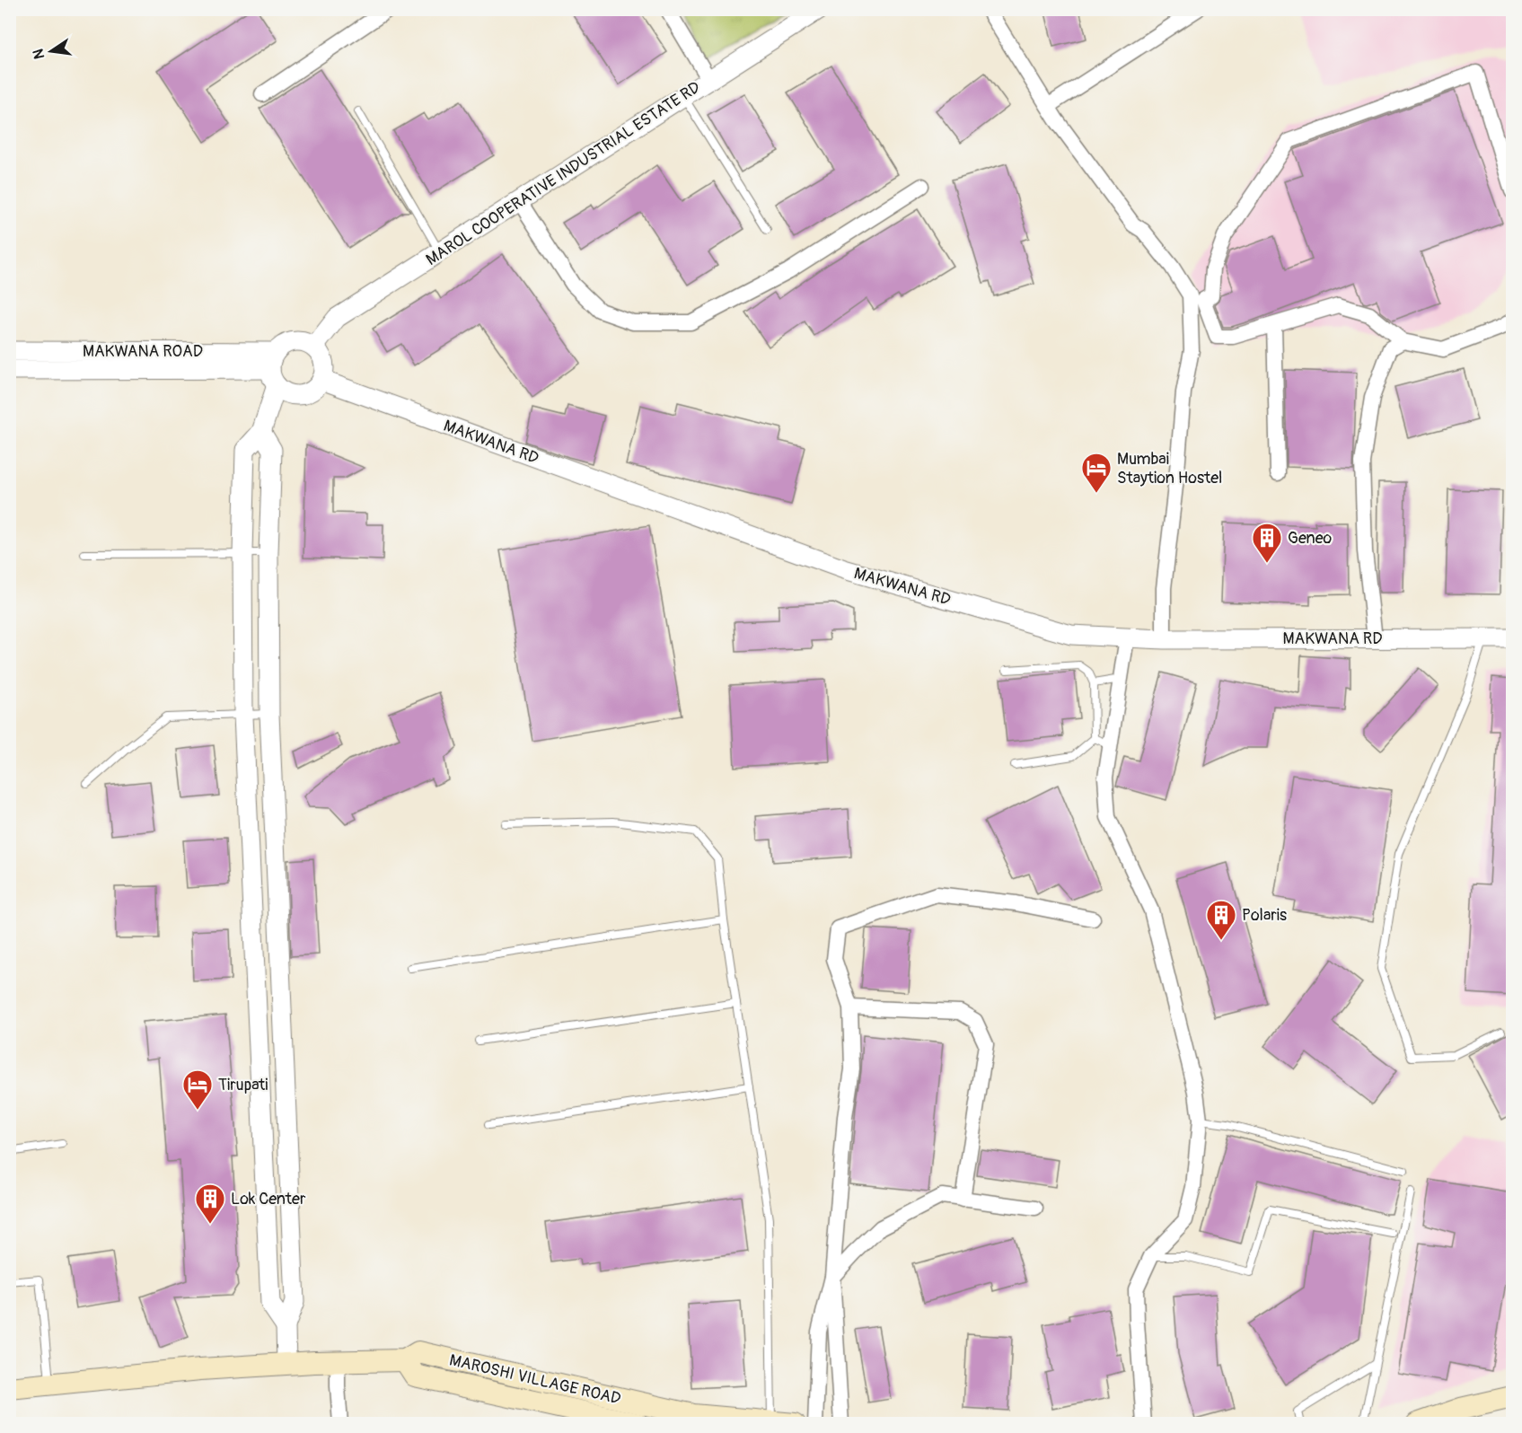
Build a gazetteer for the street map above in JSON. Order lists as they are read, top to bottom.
{
  "streets": {
    "main road": ["MAROSHI VILLAGE ROAD"],
    "street": ["MAROL COOPERATIVE INDUSTRIAL ESTATE RD", "MAKWANA ROAD", "MAKWANA RD"]
  },
  "crossings": [
    ["MAROL COOPERATIVE INDUSTRIAL ESTATE RD", "MAKWANA ROAD"],
    ["MAROL COOPERATIVE INDUSTRIAL ESTATE RD", "MAKWANA RD"],
    ["MAKWANA ROAD", "MAKWANA RD"]
  ],
  "places": {
    "hotel": ["Mumbai Staytion Hostel", "Tirupati"],
    "building": ["Geneo", "Polaris", "Lok Center"]
  },
  "north": "left"
}
